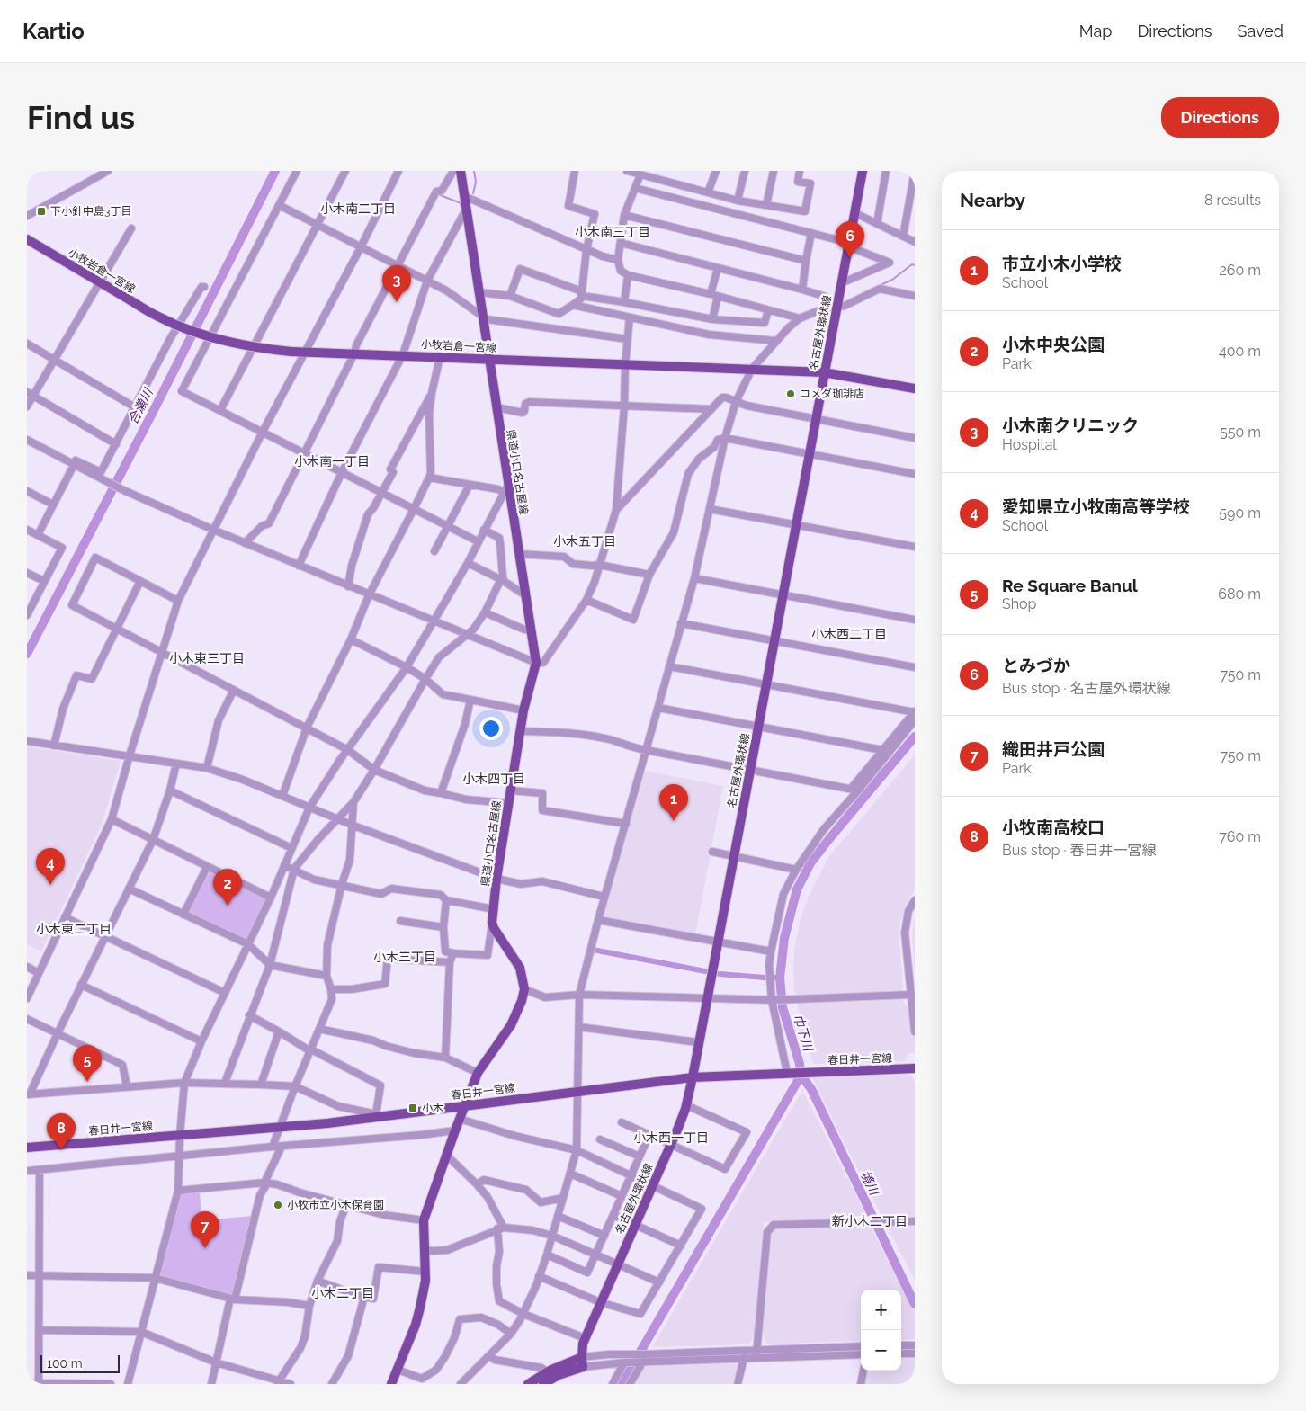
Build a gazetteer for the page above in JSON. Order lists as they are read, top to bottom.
{
  "streets": {
    "main road": [
      "小牧岩倉一宮線",
      "名古屋外環状線",
      "県道小口名古屋線",
      "春日井一宮線"
    ]
  },
  "crossings": [
    ["小牧岩倉一宮線", "名古屋外環状線"],
    ["小牧岩倉一宮線", "県道小口名古屋線"],
    ["名古屋外環状線", "春日井一宮線"]
  ],
  "districts": [
    "小木南二丁目",
    "小木南三丁目",
    "小木南一丁目",
    "小木五丁目",
    "小木西二丁目",
    "小木東三丁目",
    "小木四丁目",
    "小木東二丁目",
    "小木三丁目",
    "小木西一丁目",
    "新小木二丁目",
    "小木二丁目"
  ],
  "water": ["合瀬川", "巾下川", "境川"],
  "places": {
    "transit": ["下小針中島3丁目", "小木"],
    "other": ["コメダ珈琲店", "小牧市立小木保育園"]
  },
  "scale_bar": "100 m",
  "page": {
    "header": "Kartio",
    "nav": ["Map", "Directions", "Saved"],
    "buttons": "Directions",
    "title": "Find us",
    "heading": ["Nearby", "8 results"],
    "pins": [
      "6",
      "3",
      "1",
      "4",
      "2",
      "5",
      "8",
      "7"
    ],
    "list": [
      {
        "mark": "1",
        "name": "市立小木小学校",
        "note": "School",
        "value": "260 m"
      },
      {
        "mark": "2",
        "name": "小木中央公園",
        "note": "Park",
        "value": "400 m"
      },
      {
        "mark": "3",
        "name": "小木南クリニック",
        "note": "Hospital",
        "value": "550 m"
      },
      {
        "mark": "4",
        "name": "愛知県立小牧南高等学校",
        "note": "School",
        "value": "590 m"
      },
      {
        "mark": "5",
        "name": "Re Square Banul",
        "note": "Shop",
        "value": "680 m"
      },
      {
        "mark": "6",
        "name": "とみづか",
        "note": "Bus stop · 名古屋外環状線",
        "value": "750 m"
      },
      {
        "mark": "7",
        "name": "織田井戸公園",
        "note": "Park",
        "value": "750 m"
      },
      {
        "mark": "8",
        "name": "小牧南高校口",
        "note": "Bus stop · 春日井一宮線",
        "value": "760 m"
      }
    ],
    "map_buttons": ["+", "−"],
    "scale": "100 m"
  }
}
